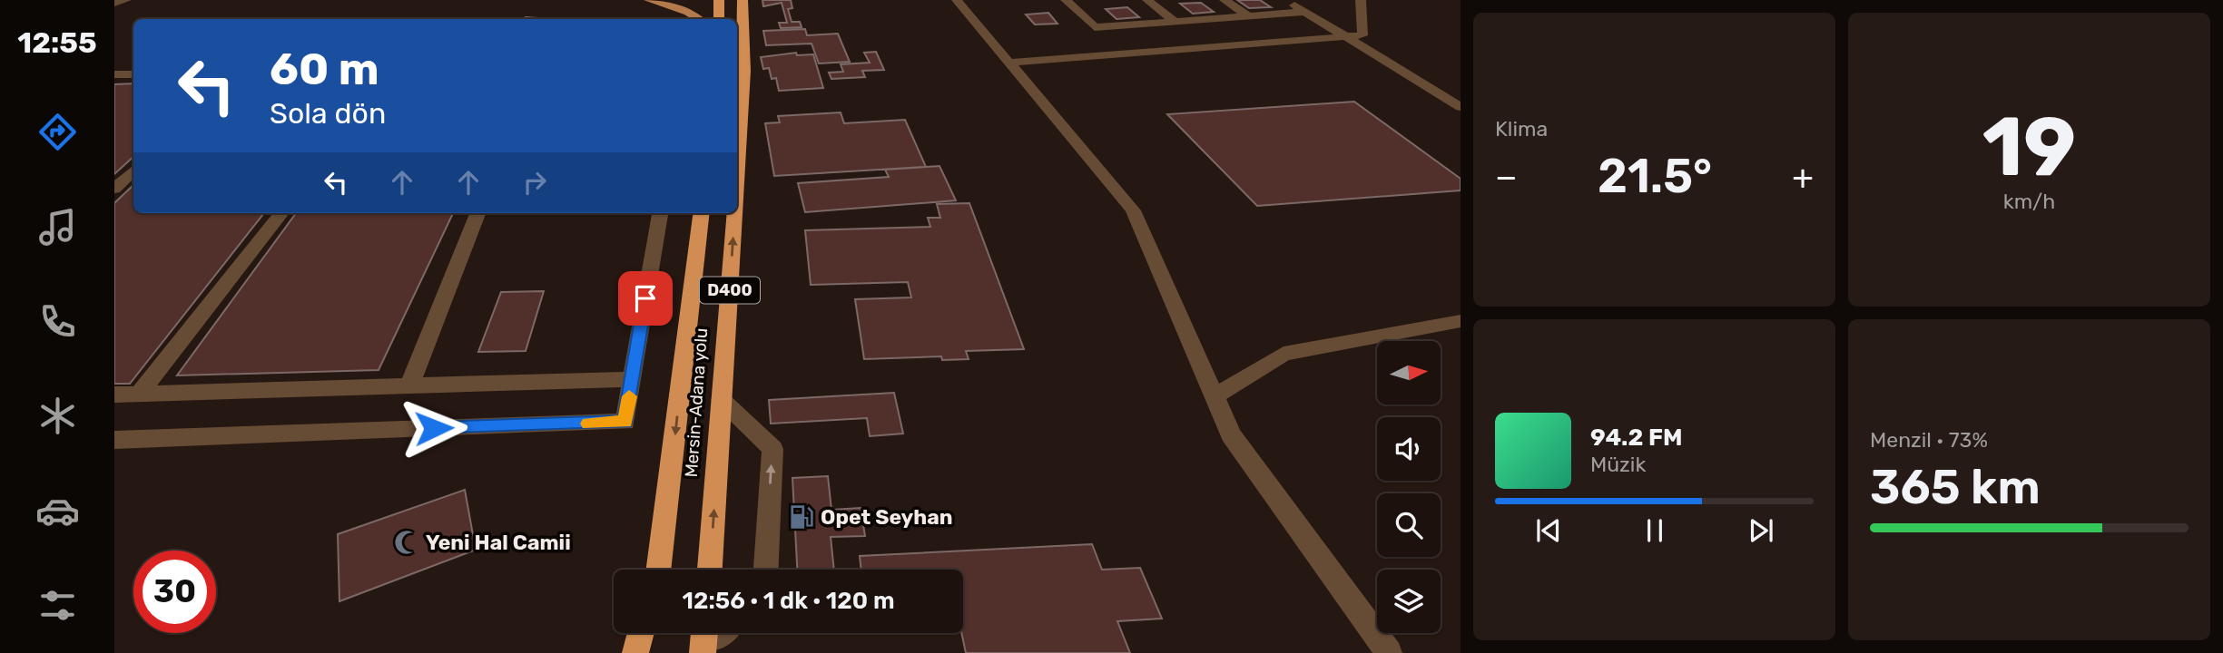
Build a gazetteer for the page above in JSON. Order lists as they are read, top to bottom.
{
  "streets": {
    "highway": ["D400", "Mersin-Adana yolu"]
  },
  "places": {
    "fuel station": ["Opet Seyhan"],
    "mosque": ["Yeni Hal Camii"]
  },
  "north": "right",
  "page": {
    "tabs": "12:55",
    "tile": [
      "Klima",
      ["19", "km/h"],
      ["Menzil · 73%", "365 km"]
    ],
    "turn": ["60 m", "Sola dön"],
    "heat": ["−", "21.5°", "+"],
    "song": ["94.2 FM", "Müzik"],
    "limit": "30",
    "trip": "12:56 · 1 dk · 120 m"
  }
}
